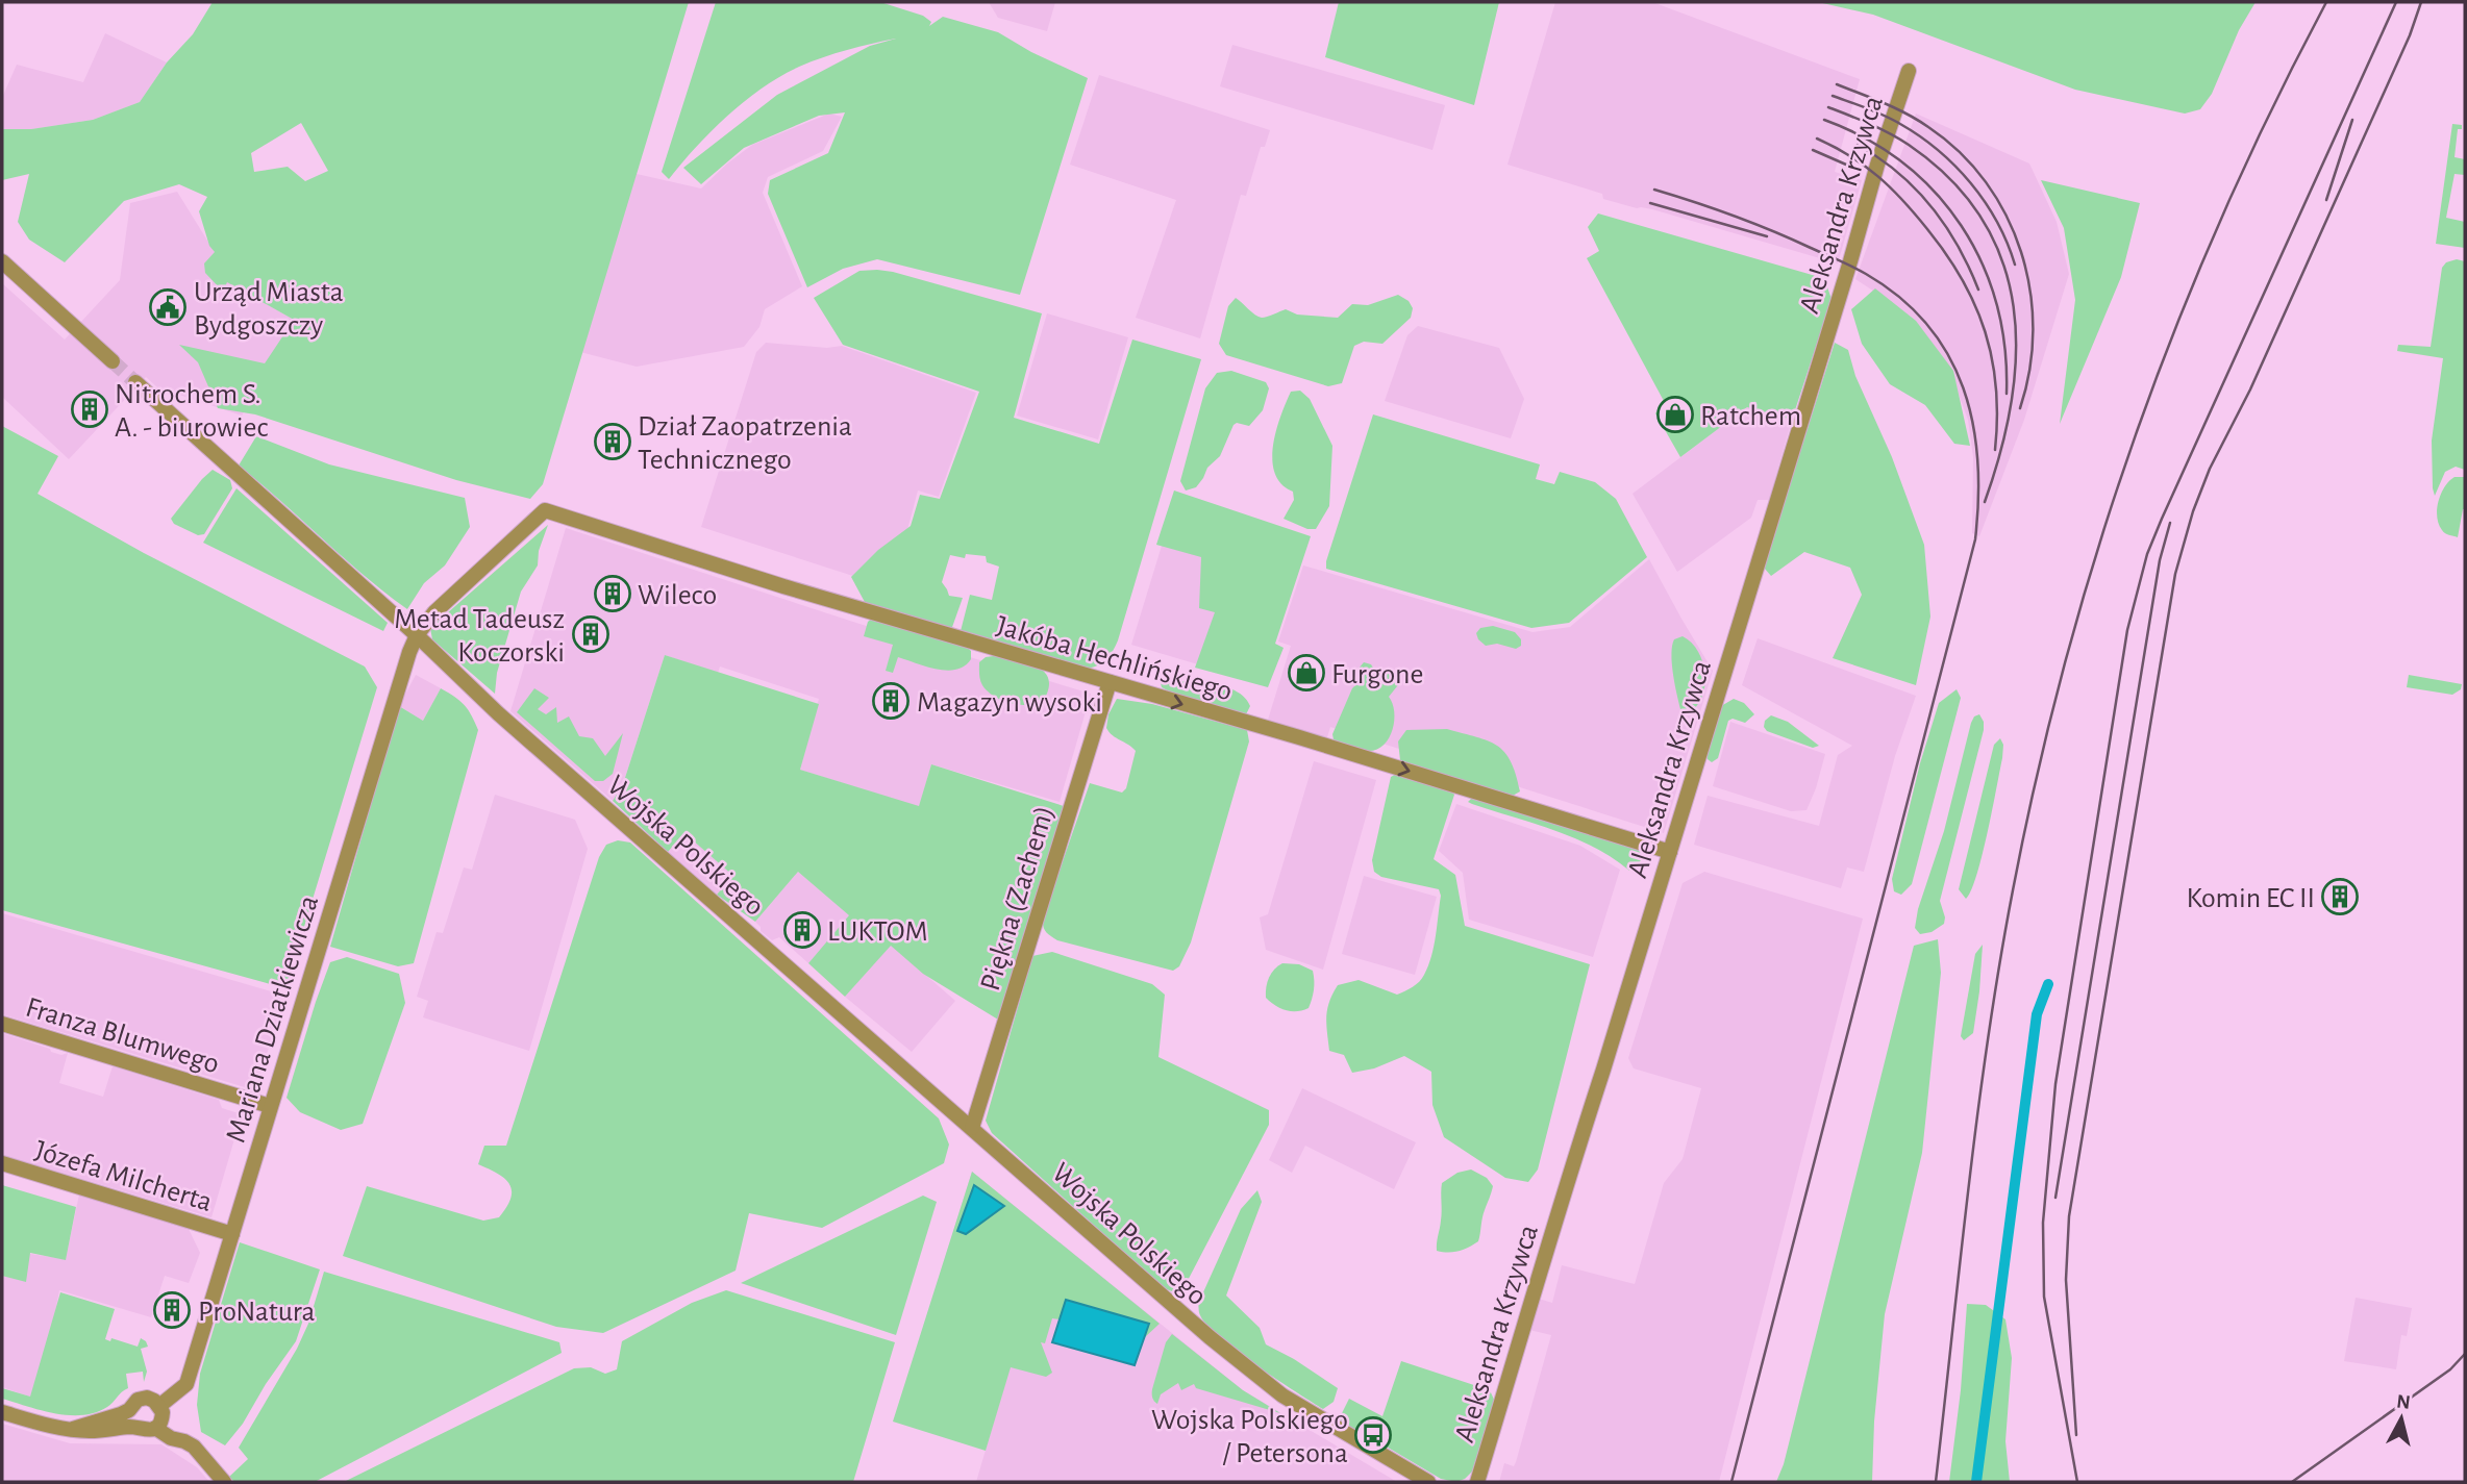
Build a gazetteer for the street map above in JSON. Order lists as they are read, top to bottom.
{
  "streets": {
    "street": [
      "Aleksandra Krzywca",
      "Jakóba Hechlińskiego",
      "Wojska Polskiego",
      "Piękna (Zachem)",
      "Mariana Dziatkiewicza",
      "Franza Blumwego",
      "Józefa Milcherta"
    ]
  },
  "crossings": [
    ["Aleksandra Krzywca", "Jakóba Hechlińskiego"],
    ["Jakóba Hechlińskiego", "Piękna (Zachem)"],
    ["Jakóba Hechlińskiego", "Mariana Dziatkiewicza"],
    ["Wojska Polskiego", "Piękna (Zachem)"],
    ["Wojska Polskiego", "Mariana Dziatkiewicza"],
    ["Mariana Dziatkiewicza", "Franza Blumwego"],
    ["Mariana Dziatkiewicza", "Józefa Milcherta"]
  ],
  "one_way": ["Jakóba Hechlińskiego"],
  "places": {
    "public building": ["Urząd Miasta Bydgoszczy"],
    "building": [
      "Nitrochem S. A. - biurowiec",
      "Dział Zaopatrzenia Technicznego",
      "Wileco",
      "Metad Tadeusz Koczorski",
      "Magazyn wysoki",
      "Komin EC II",
      "LUKTOM",
      "ProNatura"
    ],
    "shop": ["Ratchem", "Furgone"],
    "bus stop": ["Wojska Polskiego / Petersona"]
  },
  "north": "top"
}
